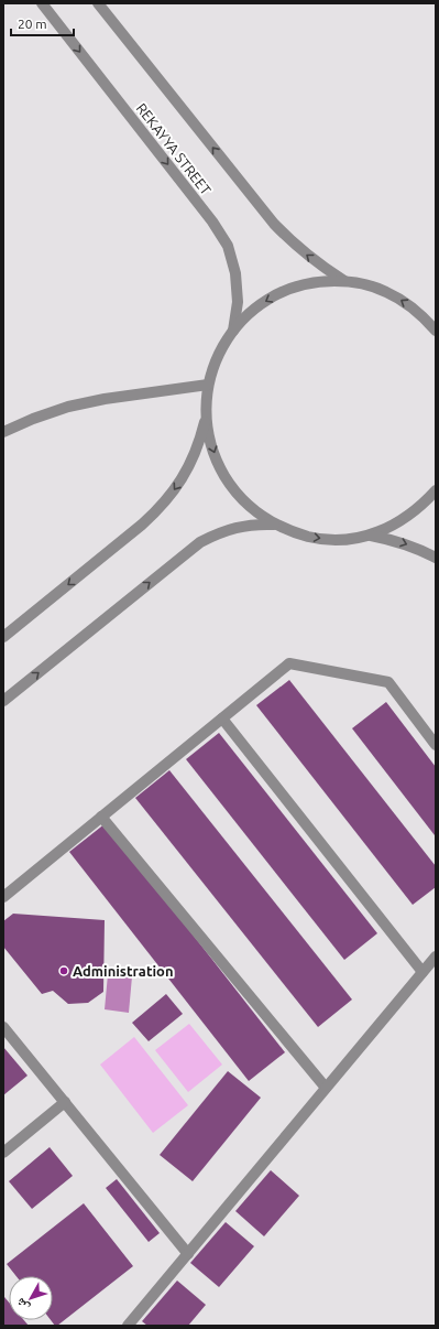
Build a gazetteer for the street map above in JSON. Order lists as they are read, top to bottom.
{
  "streets": {
    "street": ["REKAYYA STREET"]
  },
  "places": ["Administration"],
  "scale_bar": "20 m",
  "north": "bottom left"
}
